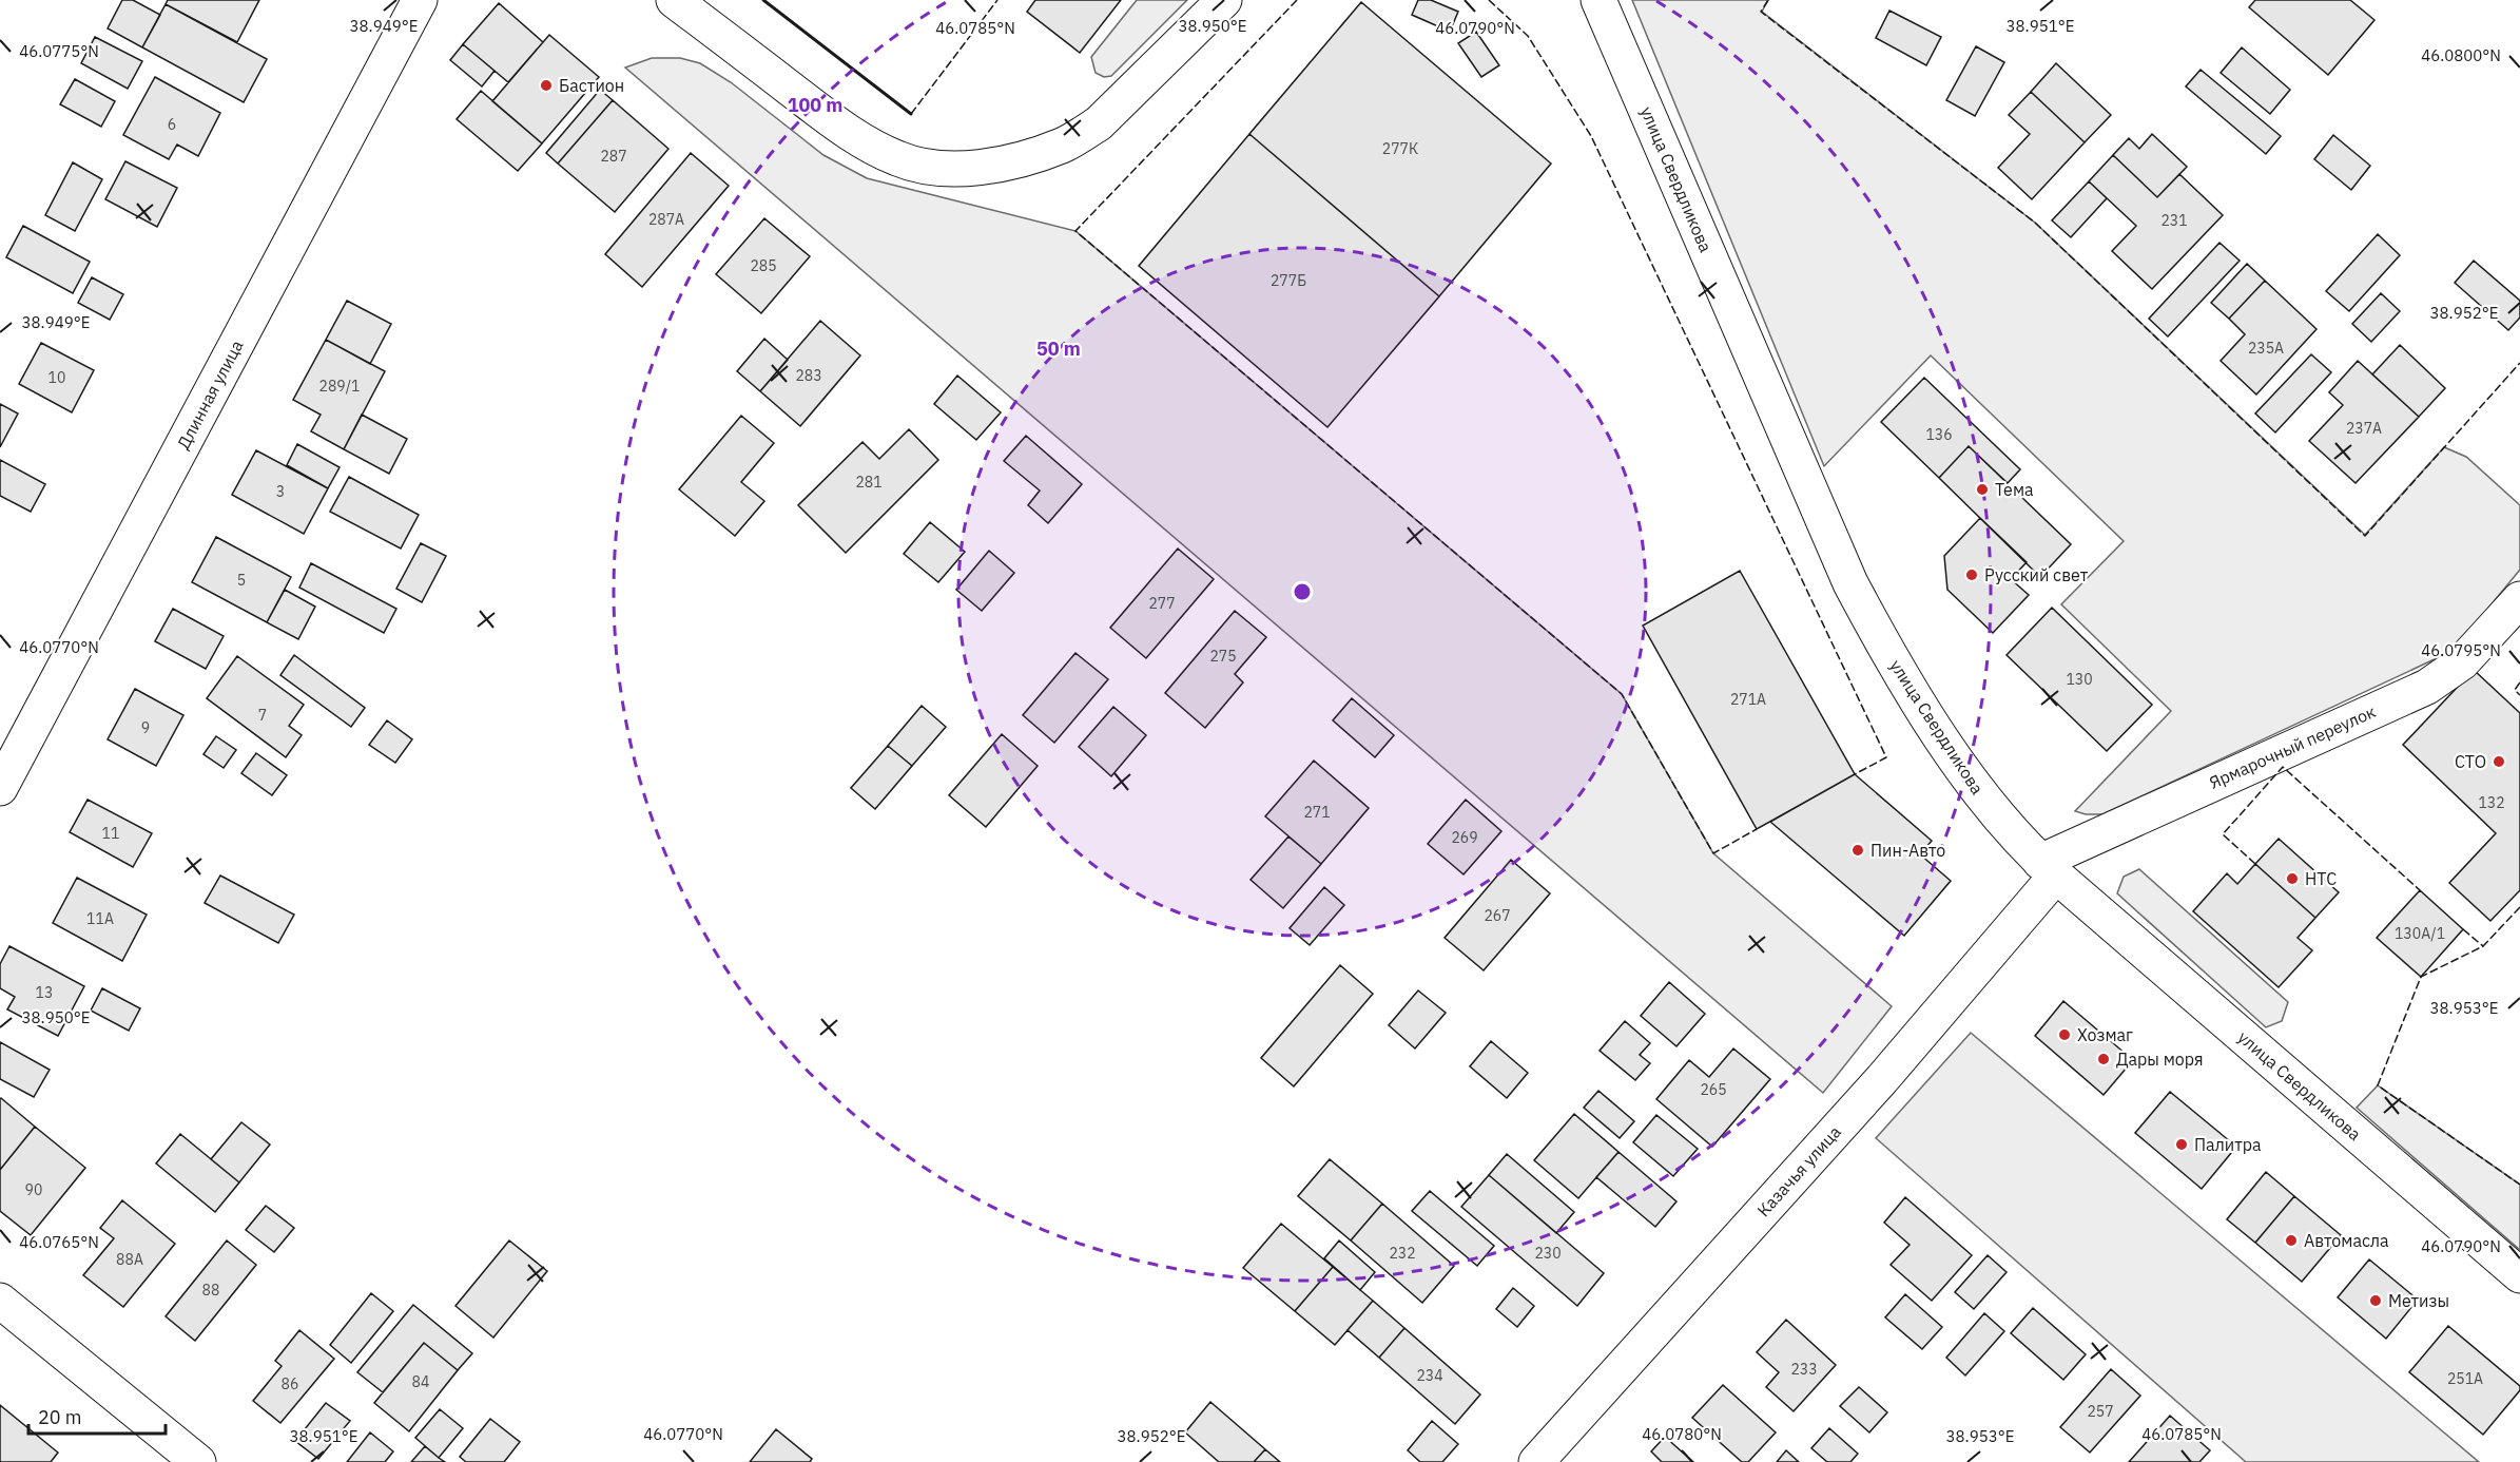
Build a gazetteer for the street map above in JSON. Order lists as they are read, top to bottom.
{
  "streets": {
    "street": [
      "улица Свердликова",
      "Длинная улица",
      "Ярмарочный переулок",
      "Казачья улица"
    ]
  },
  "crossings": [
    ["улица Свердликова", "Ярмарочный переулок"],
    ["улица Свердликова", "Казачья улица"],
    ["Ярмарочный переулок", "Казачья улица"]
  ],
  "places": [
    "Бастион",
    "Тема",
    "Русский свет",
    "СТО",
    "Пин-Авто",
    "НТС",
    "Хозмаг",
    "Дары моря",
    "Палитра",
    "Автомасла",
    "Метизы"
  ],
  "house_numbers": [
    "6",
    "277К",
    "287",
    "287А",
    "231",
    "285",
    "277Б",
    "235А",
    "283",
    "10",
    "289/1",
    "237А",
    "136",
    "281",
    "3",
    "5",
    "277",
    "275",
    "130",
    "271А",
    "7",
    "9",
    "132",
    "271",
    "11",
    "269",
    "267",
    "11А",
    "130А/1",
    "13",
    "265",
    "90",
    "232",
    "230",
    "88А",
    "88",
    "233",
    "234",
    "251А",
    "84",
    "86",
    "257"
  ],
  "scale_bar": "20 m",
  "coordinates": [
    "38.950°E",
    "38.951°E",
    "38.949°E",
    "46.0785°N",
    "46.0790°N",
    "46.0775°N",
    "46.0800°N",
    "38.952°E",
    "46.0770°N",
    "46.0795°N",
    "38.953°E",
    "46.0765°N",
    "46.0780°N"
  ],
  "rings": ["100 m", "50 m"]
}
